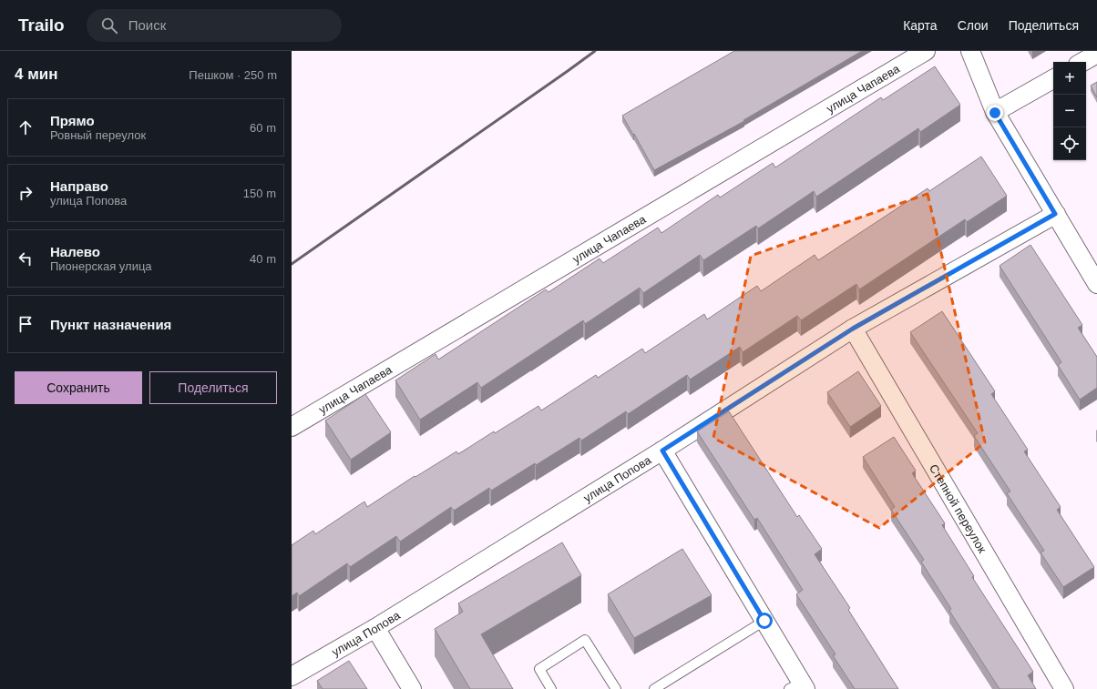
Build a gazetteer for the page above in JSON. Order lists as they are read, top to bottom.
{
  "streets": {
    "street": ["улица Чапаева", "улица Попова", "Степной переулок"]
  },
  "crossings": [
    ["улица Попова", "Степной переулок"]
  ],
  "page": {
    "header": "Trailo",
    "search": "Поиск",
    "nav": ["Карта", "Слои", "Поделиться"],
    "heading": ["4 мин", "Пешком · 250 m"],
    "map_buttons": ["+", "−"],
    "list": [
      ["Прямо", "Ровный переулок", "60 m"],
      ["Направо", "улица Попова", "150 m"],
      ["Налево", "Пионерская улица", "40 m"],
      "Пункт назначения"
    ],
    "buttons": ["Сохранить", "Поделиться"]
  }
}
